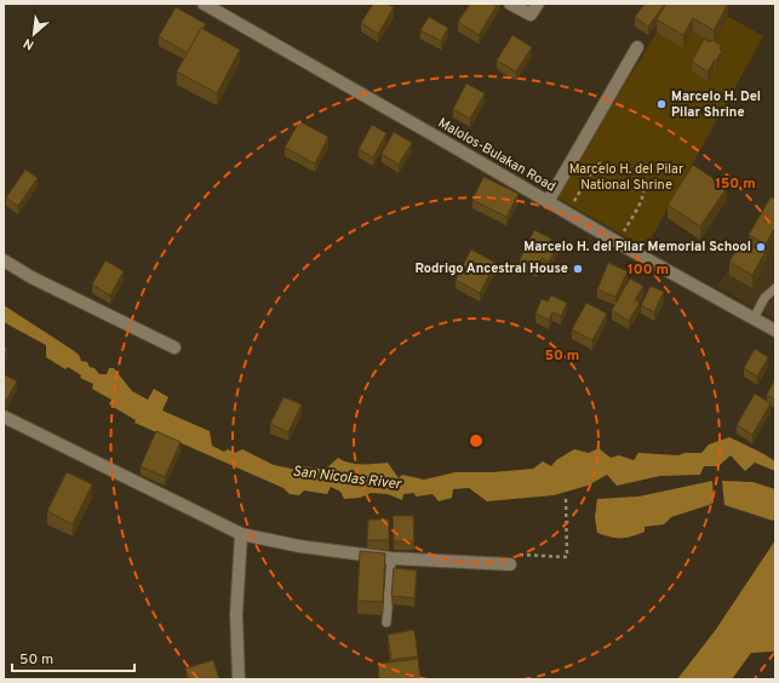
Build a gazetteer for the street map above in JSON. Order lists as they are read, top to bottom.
{
  "streets": {
    "street": ["Malolos-Bulakan Road"]
  },
  "water": ["San Nicolas River"],
  "parks": ["Marcelo H. del Pilar National Shrine"],
  "places": ["Marcelo H. Del Pilar Shrine", "Marcelo H. del Pilar Memorial School", "Rodrigo Ancestral House"],
  "scale_bar": "50 m",
  "north": "bottom left",
  "rings": ["150 m", "100 m", "50 m"]
}
